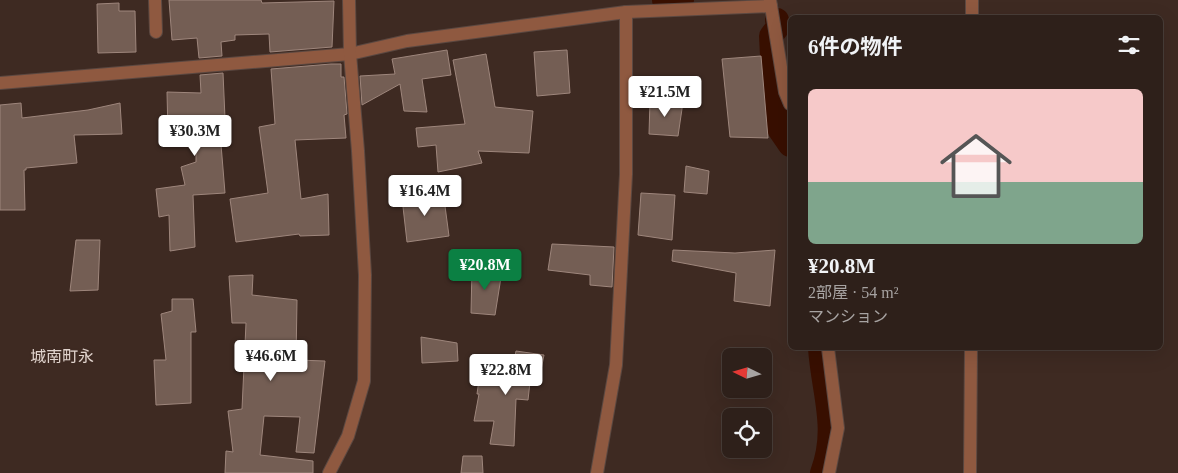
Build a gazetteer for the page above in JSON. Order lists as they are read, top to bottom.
{
  "districts": ["城南町永"],
  "north": "left",
  "page": {
    "heading": "6件の物件",
    "list": [
      {
        "name": "¥20.8M",
        "note": "2部屋 · 54 m² · マンション"
      }
    ],
    "price": [
      "¥21.5M",
      "¥30.3M",
      "¥16.4M",
      "¥20.8M",
      "¥46.6M",
      "¥22.8M"
    ]
  }
}
